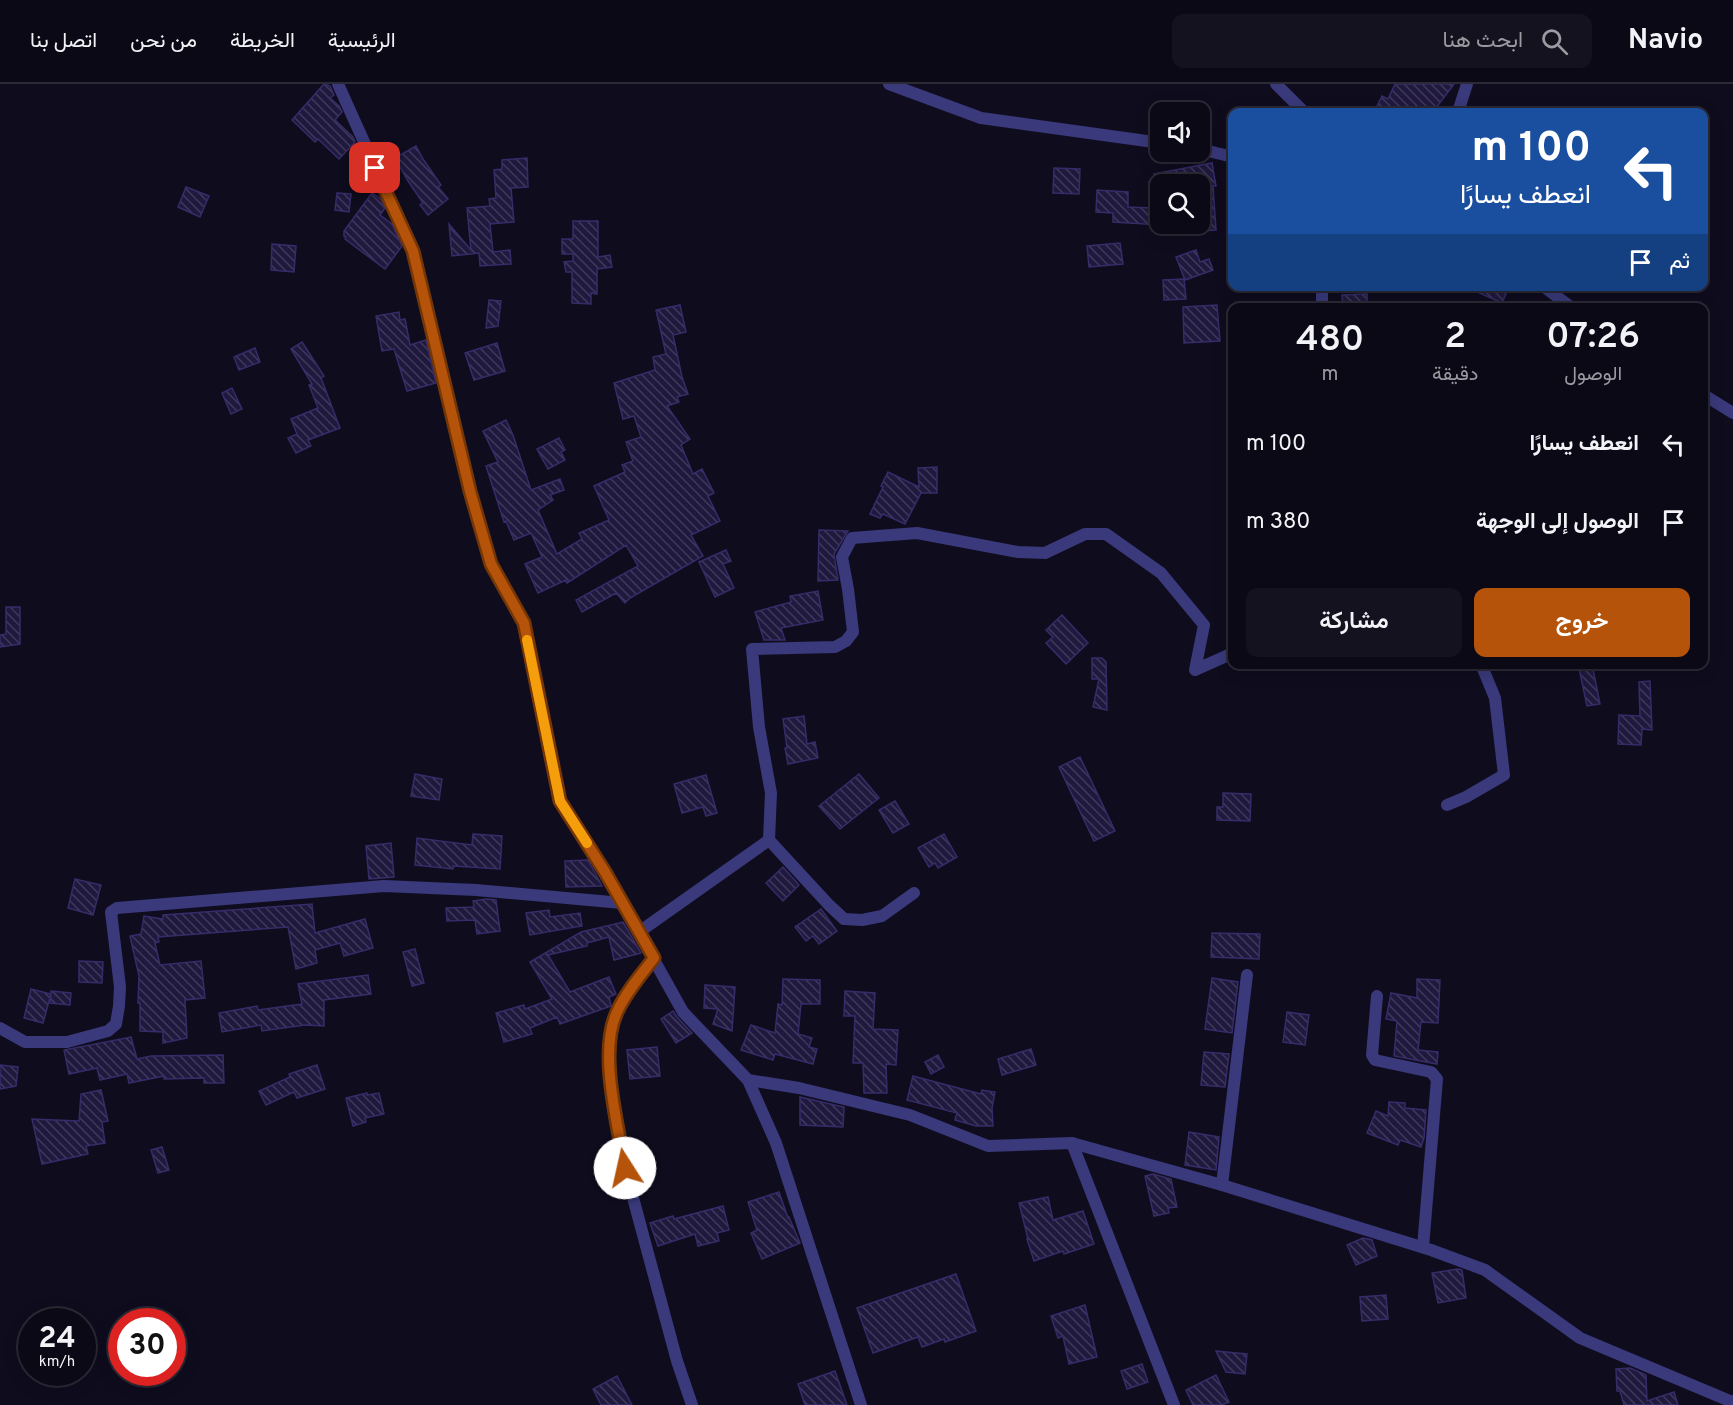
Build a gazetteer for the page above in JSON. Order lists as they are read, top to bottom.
{
  "page": {
    "header": "Navio",
    "search": "ابحث هنا",
    "nav": [
      "الرئيسية",
      "الخريطة",
      "من نحن",
      "اتصل بنا"
    ],
    "turn": ["100 m", "انعطف يسارًا"],
    "then": "ثم",
    "eta": [
      "07:26",
      "الوصول",
      "2",
      "دقيقة",
      "480",
      "m"
    ],
    "list": [
      {
        "name": "انعطف يسارًا",
        "value": "100 m"
      },
      {
        "name": "الوصول إلى الوجهة",
        "value": "380 m"
      }
    ],
    "buttons": ["خروج", "مشاركة"],
    "speed": "24 km/h",
    "limit": "30"
  }
}
